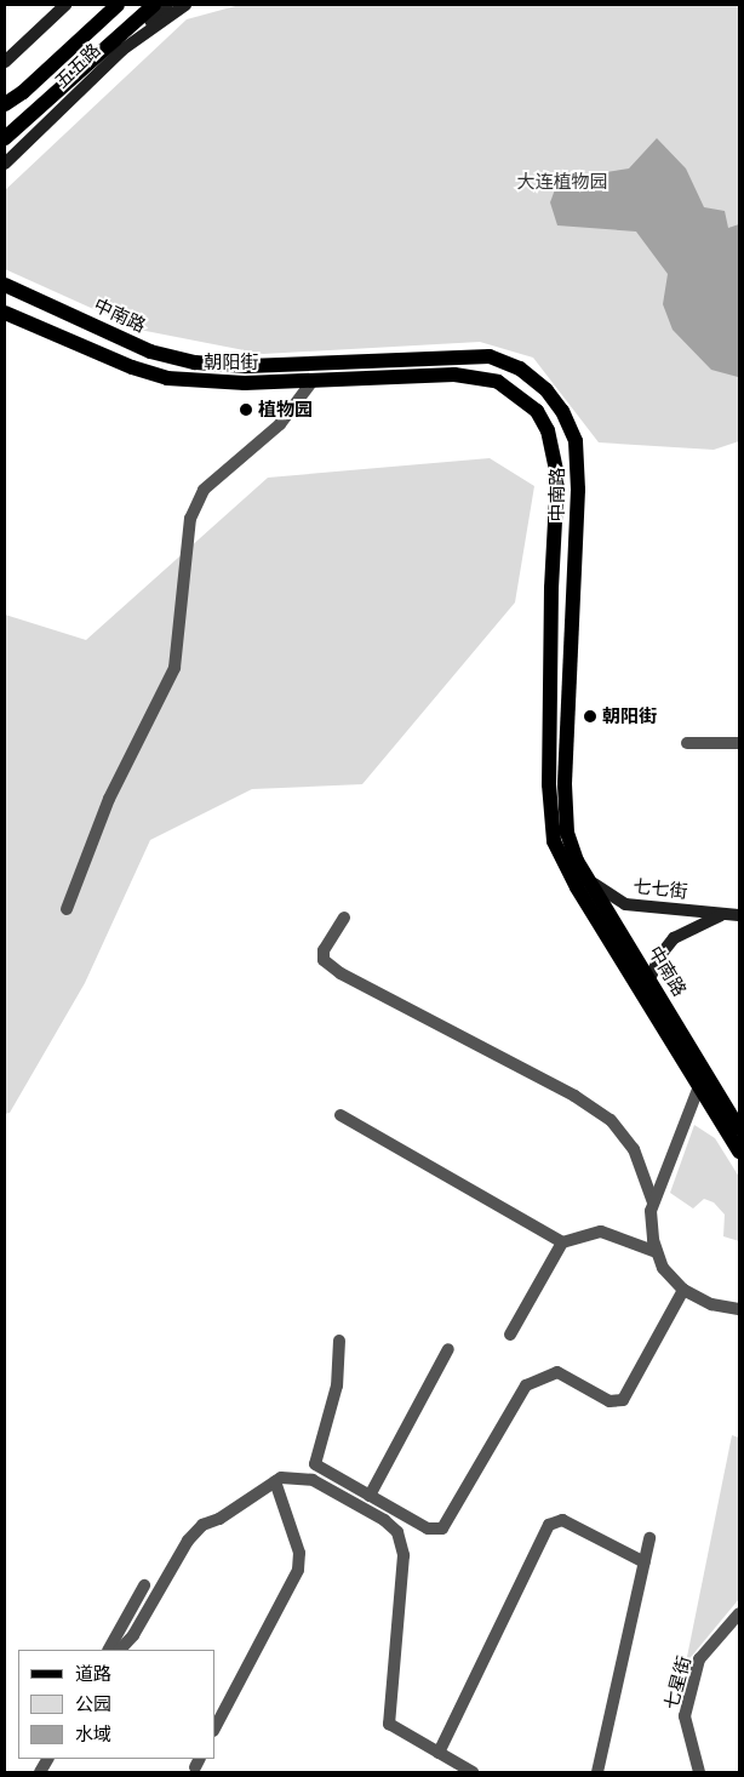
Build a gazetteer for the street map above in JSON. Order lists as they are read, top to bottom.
{
  "streets": {
    "main road": [
      "五五路",
      "中南路",
      "朝阳街",
      "七七街"
    ],
    "street": ["七星街"]
  },
  "crossings": [
    ["中南路", "七七街"]
  ],
  "parks": ["大连植物园"],
  "places": ["植物园", "朝阳街"],
  "legend": ["道路", "公园", "水域"]
}
